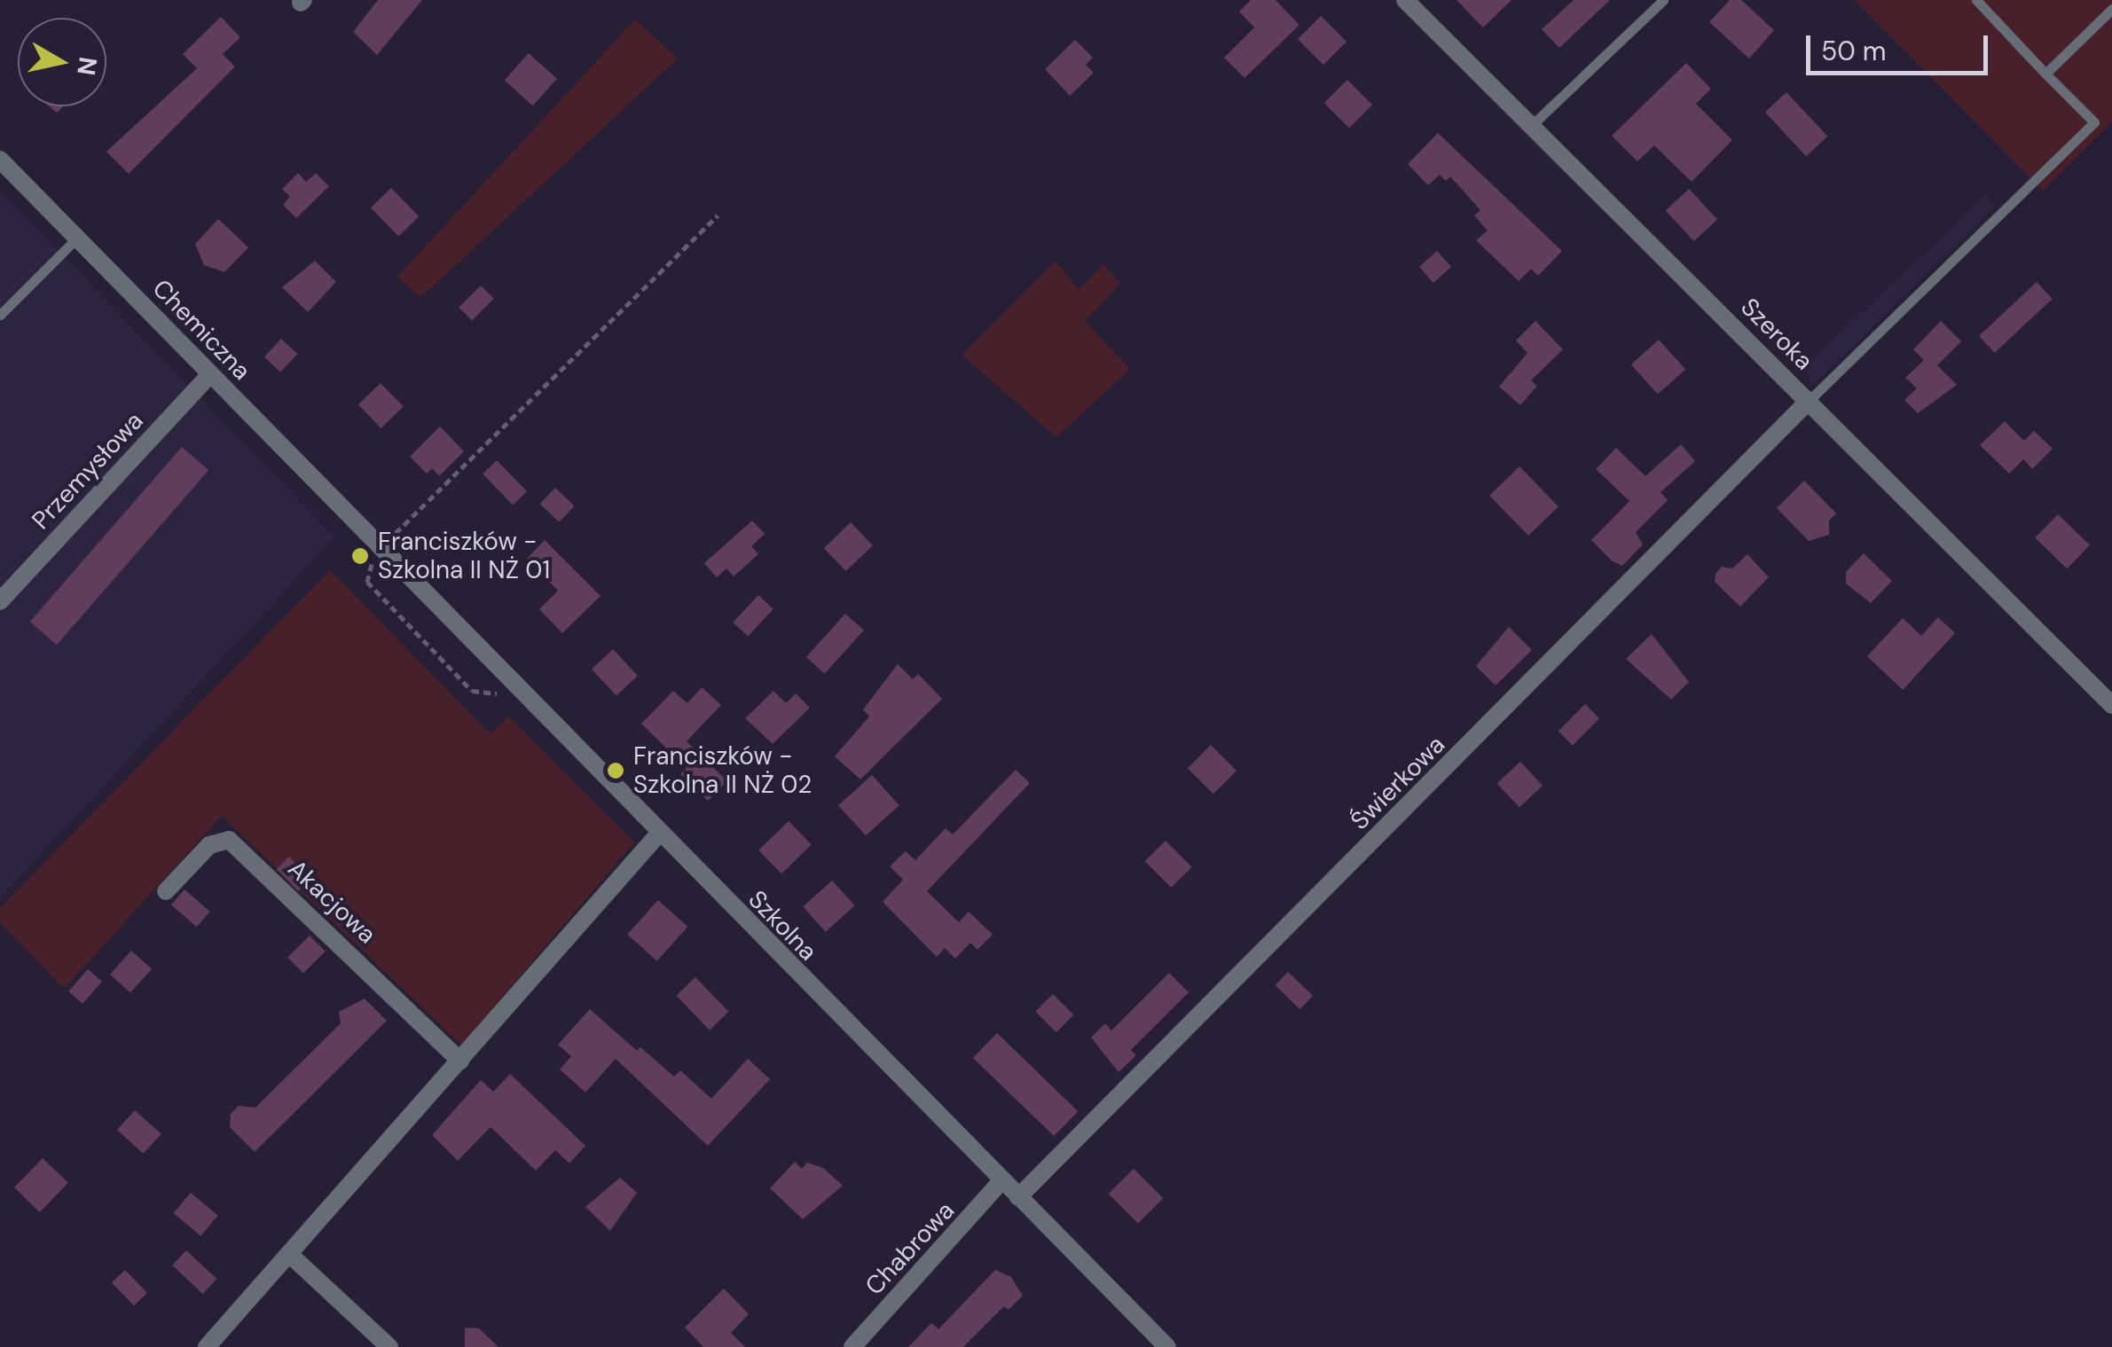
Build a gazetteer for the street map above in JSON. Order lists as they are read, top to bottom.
{
  "streets": {
    "street": [
      "Chemiczna",
      "Szeroka",
      "Przemysłowa",
      "Świerkowa",
      "Akacjowa",
      "Szkolna",
      "Chabrowa"
    ]
  },
  "crossings": [
    ["Chemiczna", "Przemysłowa"],
    ["Chemiczna", "Szkolna"],
    ["Szeroka", "Świerkowa"],
    ["Świerkowa", "Szkolna"],
    ["Szkolna", "Chabrowa"]
  ],
  "places": ["Franciszków - Szkolna II NŻ 01", "Franciszków - Szkolna II NŻ 02"],
  "scale_bar": "50 m",
  "north": "right"
}
